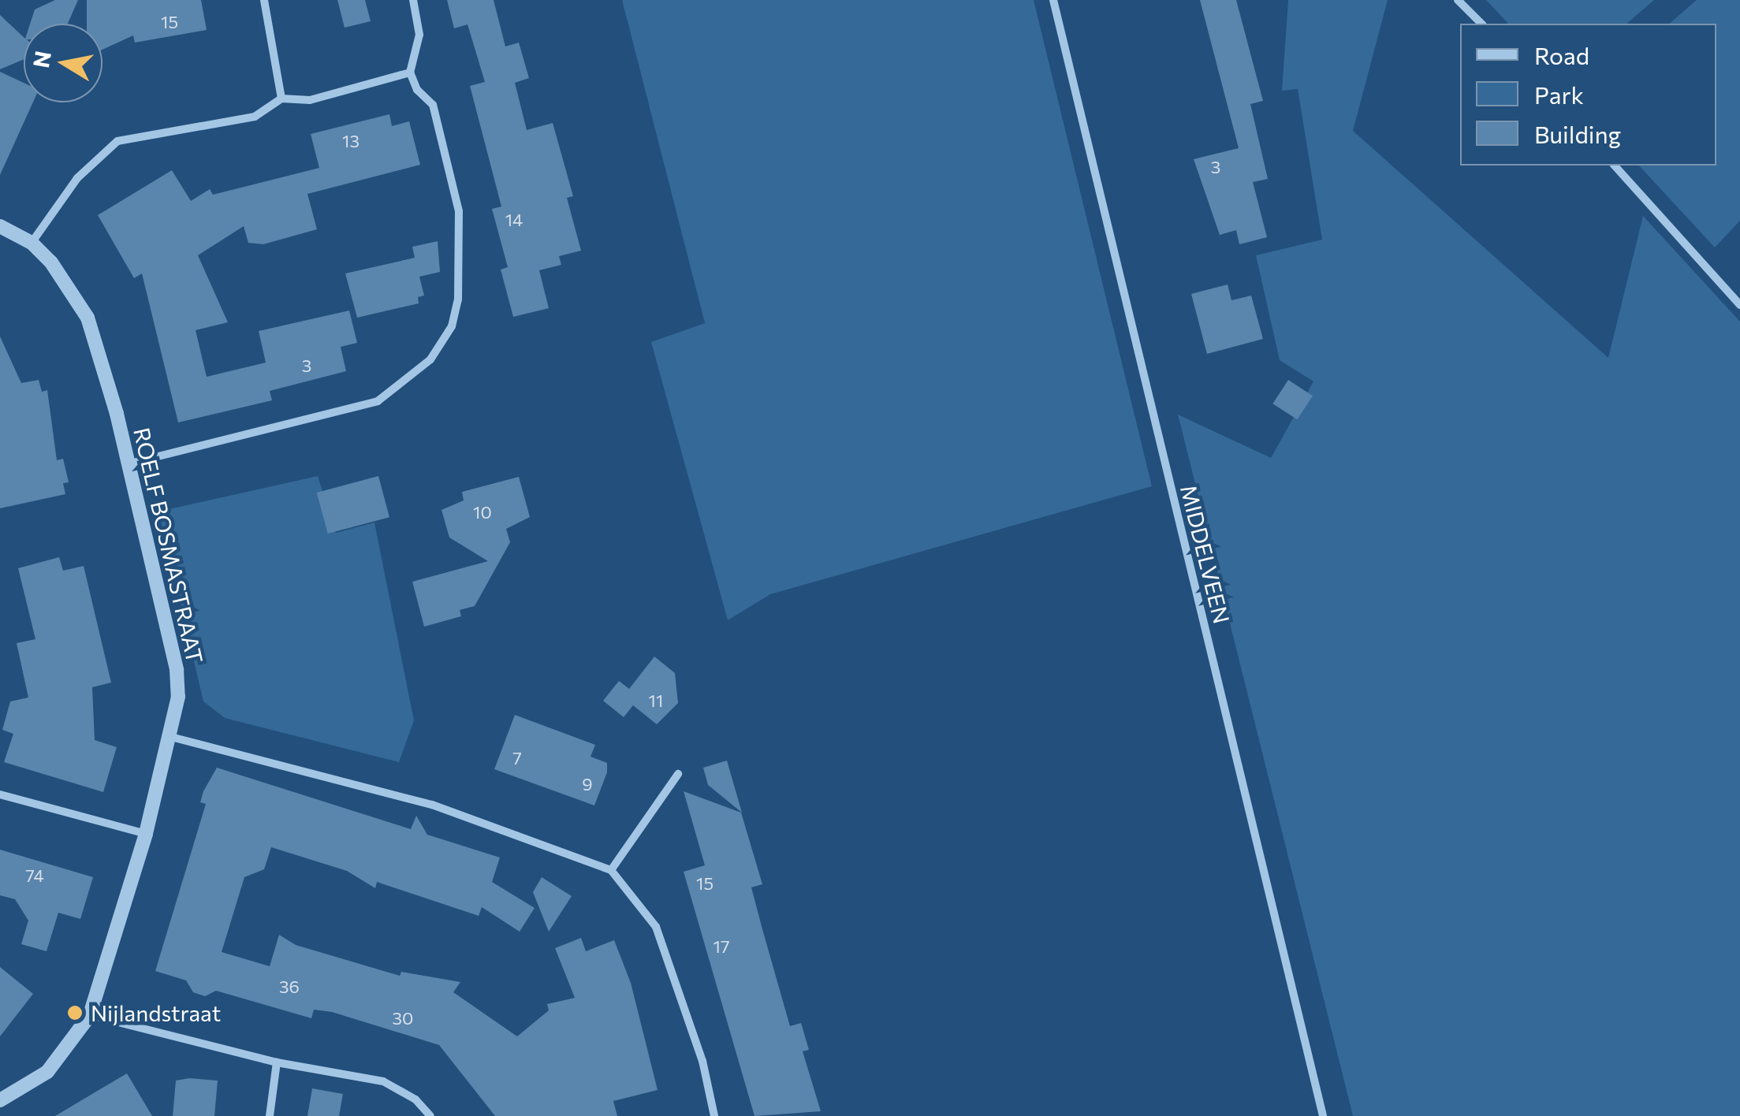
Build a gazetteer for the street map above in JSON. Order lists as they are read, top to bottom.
{
  "streets": {
    "street": ["ROELF BOSMASTRAAT", "MIDDELVEEN"]
  },
  "places": ["Nijlandstraat"],
  "house_numbers": [
    "15",
    "13",
    "3",
    "14",
    "3",
    "10",
    "11",
    "7",
    "9",
    "74",
    "15",
    "17",
    "36",
    "30"
  ],
  "legend": ["Road", "Park", "Building"],
  "north": "left"
}
